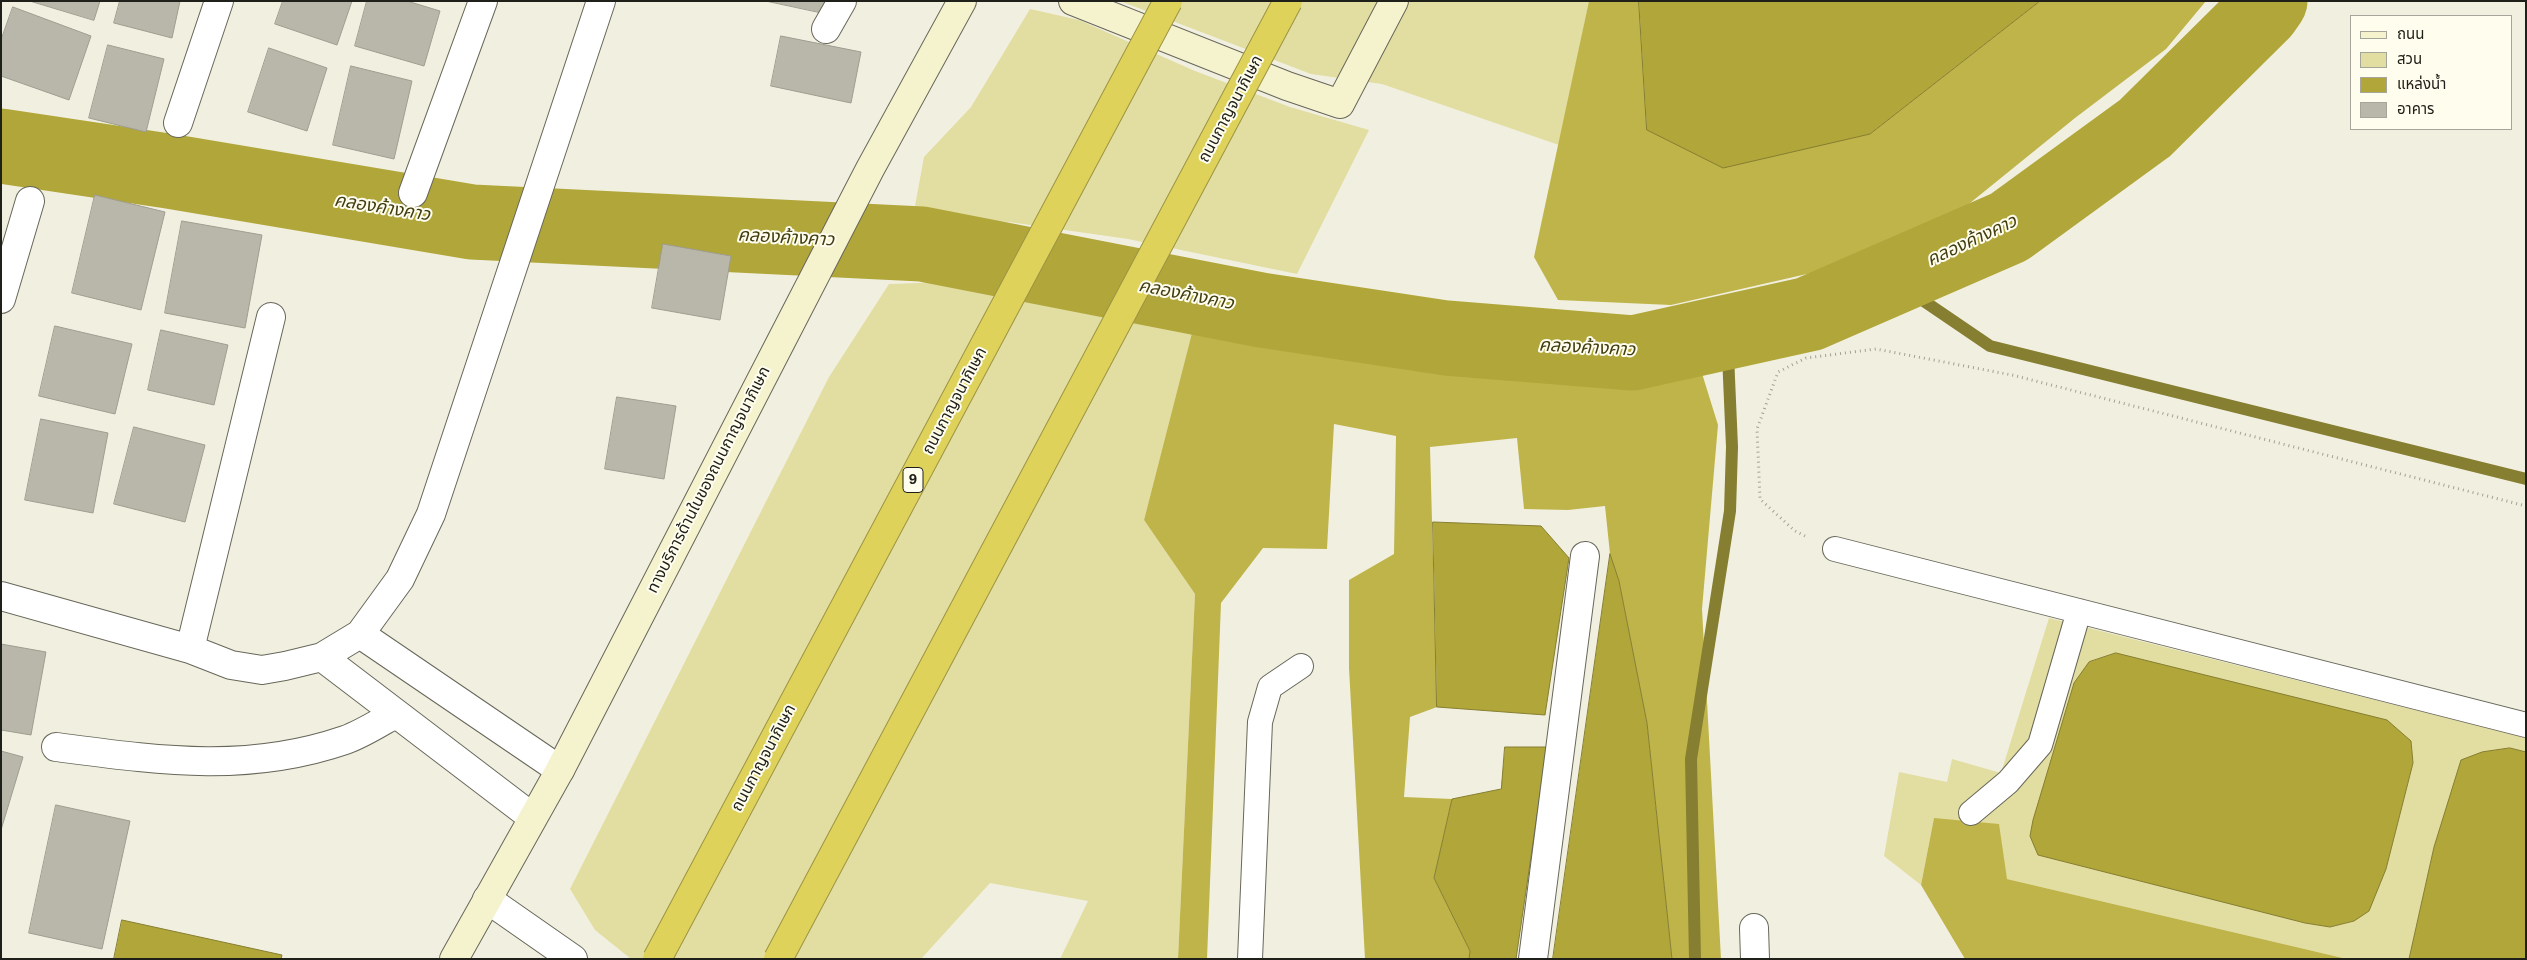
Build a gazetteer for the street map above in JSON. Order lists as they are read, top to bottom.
{
  "streets": {
    "highway": ["ถนนกาญจนาภิเษก", "9"],
    "main road": ["ทางบริการด้านในของถนนกาญจนาภิเษก"]
  },
  "water": ["คลองค้างคาว"],
  "legend": [
    "ถนน",
    "สวน",
    "แหล่งน้ำ",
    "อาคาร"
  ]
}
